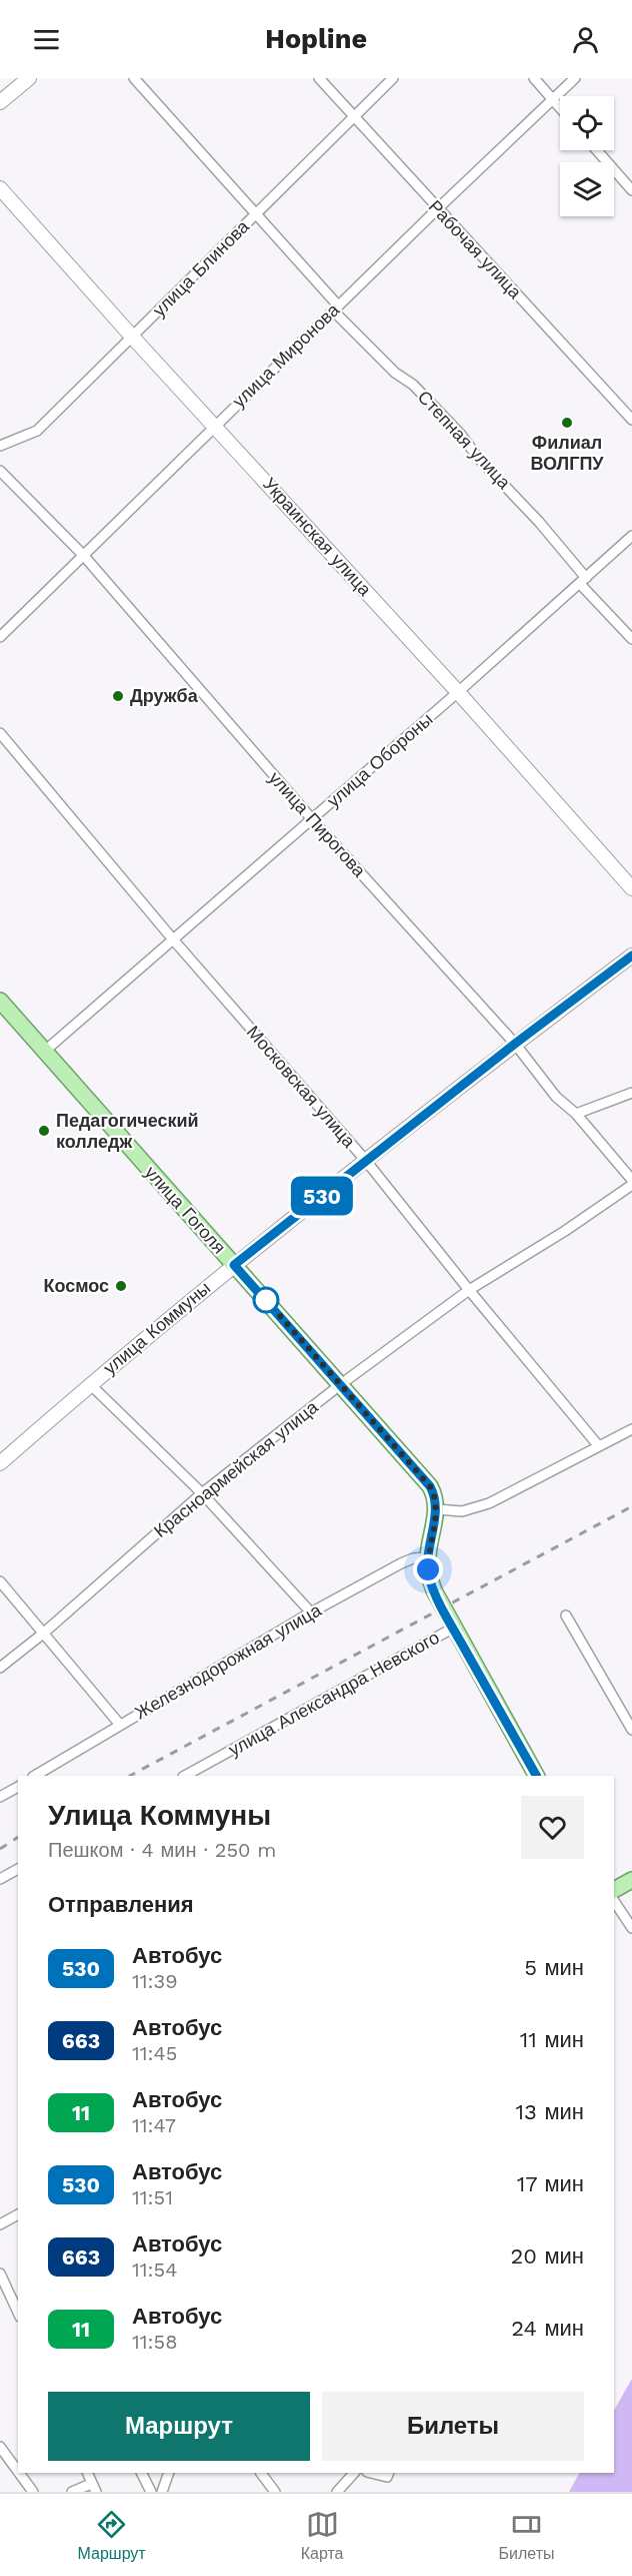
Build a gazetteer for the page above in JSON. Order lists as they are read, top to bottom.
{
  "streets": {
    "main road": ["улица Гоголя"],
    "street": [
      "Рабочая улица",
      "улица Блинова",
      "улица Миронова",
      "Степная улица",
      "Украинская улица",
      "улица Обороны",
      "улица Пирогова",
      "Московская улица",
      "улица Коммуны",
      "Красноармейская улица",
      "Железнодорожная улица",
      "улица Александра Невского"
    ]
  },
  "crossings": [
    ["Рабочая улица", "улица Блинова"],
    ["Рабочая улица", "улица Миронова"],
    ["улица Блинова", "Степная улица"],
    ["улица Блинова", "Украинская улица"],
    ["улица Миронова", "Степная улица"],
    ["улица Миронова", "Украинская улица"],
    ["улица Миронова", "улица Пирогова"],
    ["Степная улица", "улица Обороны"],
    ["Украинская улица", "улица Обороны"],
    ["улица Обороны", "улица Пирогова"],
    ["улица Обороны", "Московская улица"],
    ["улица Обороны", "улица Гоголя"],
    ["улица Пирогова", "улица Коммуны"],
    ["Московская улица", "улица Коммуны"],
    ["Московская улица", "Красноармейская улица"],
    ["улица Гоголя", "улица Коммуны"],
    ["улица Гоголя", "Красноармейская улица"]
  ],
  "places": [
    "Филиал ВОЛГПУ",
    "Дружба",
    "Педагогический колледж",
    "Космос"
  ],
  "lines": ["bus line 530"],
  "page": {
    "header": "Hopline",
    "on_map": "530",
    "heading": [
      ["Улица Коммуны", "Пешком · 4 мин · 250 m"],
      "Отправления"
    ],
    "list": [
      {
        "mark": "530",
        "name": "Автобус",
        "note": "11:39",
        "value": "5 мин"
      },
      {
        "mark": "663",
        "name": "Автобус",
        "note": "11:45",
        "value": "11 мин"
      },
      {
        "mark": "11",
        "name": "Автобус",
        "note": "11:47",
        "value": "13 мин"
      },
      {
        "mark": "530",
        "name": "Автобус",
        "note": "11:51",
        "value": "17 мин"
      },
      {
        "mark": "663",
        "name": "Автобус",
        "note": "11:54",
        "value": "20 мин"
      },
      {
        "mark": "11",
        "name": "Автобус",
        "note": "11:58",
        "value": "24 мин"
      }
    ],
    "buttons": ["Маршрут", "Билеты"],
    "tabs": ["Маршрут", "Карта", "Билеты"]
  }
}
